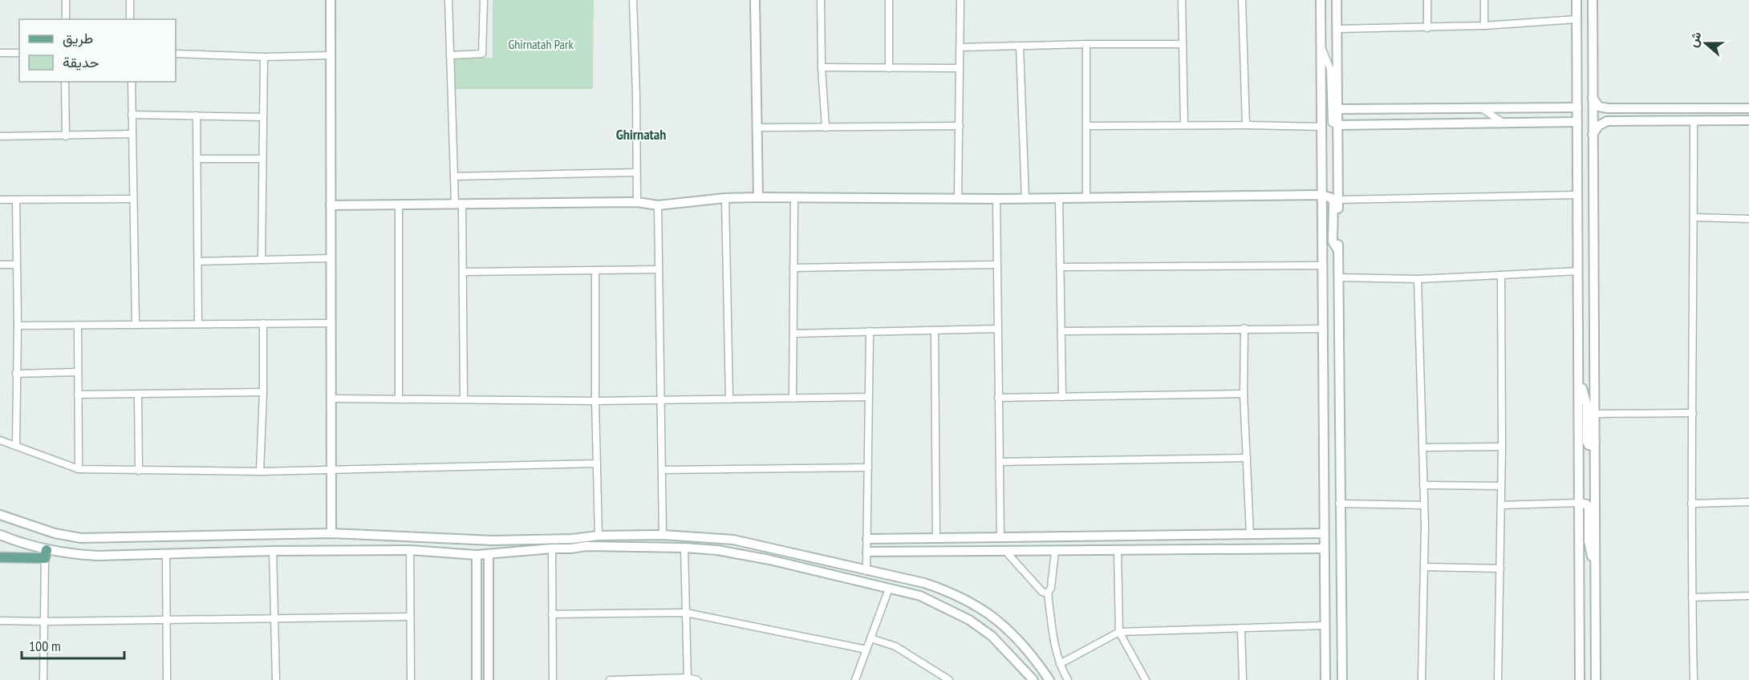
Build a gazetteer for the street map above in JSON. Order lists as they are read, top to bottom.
{
  "districts": ["Ghirnatah"],
  "parks": ["Ghirnatah Park"],
  "legend": ["طريق", "حديقة"],
  "scale_bar": "100 m",
  "north": "left"
}
